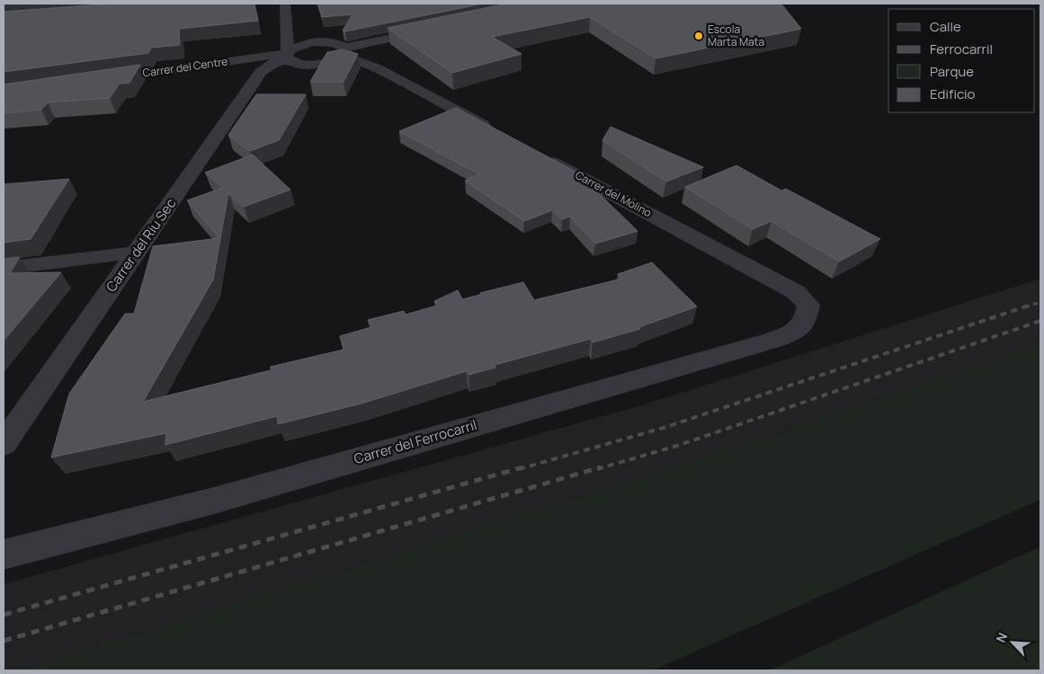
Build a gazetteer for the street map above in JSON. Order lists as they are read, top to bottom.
{
  "streets": {
    "street": [
      "Carrer del Centre",
      "Carrer del Molino",
      "Carrer del Riu Sec",
      "Carrer del Ferrocarril"
    ]
  },
  "crossings": [
    ["Carrer del Centre", "Carrer del Riu Sec"],
    ["Carrer del Molino", "Carrer del Ferrocarril"]
  ],
  "places": ["Escola Marta Mata"],
  "legend": [
    "Calle",
    "Ferrocarril",
    "Parque",
    "Edificio"
  ],
  "north": "top left"
}
